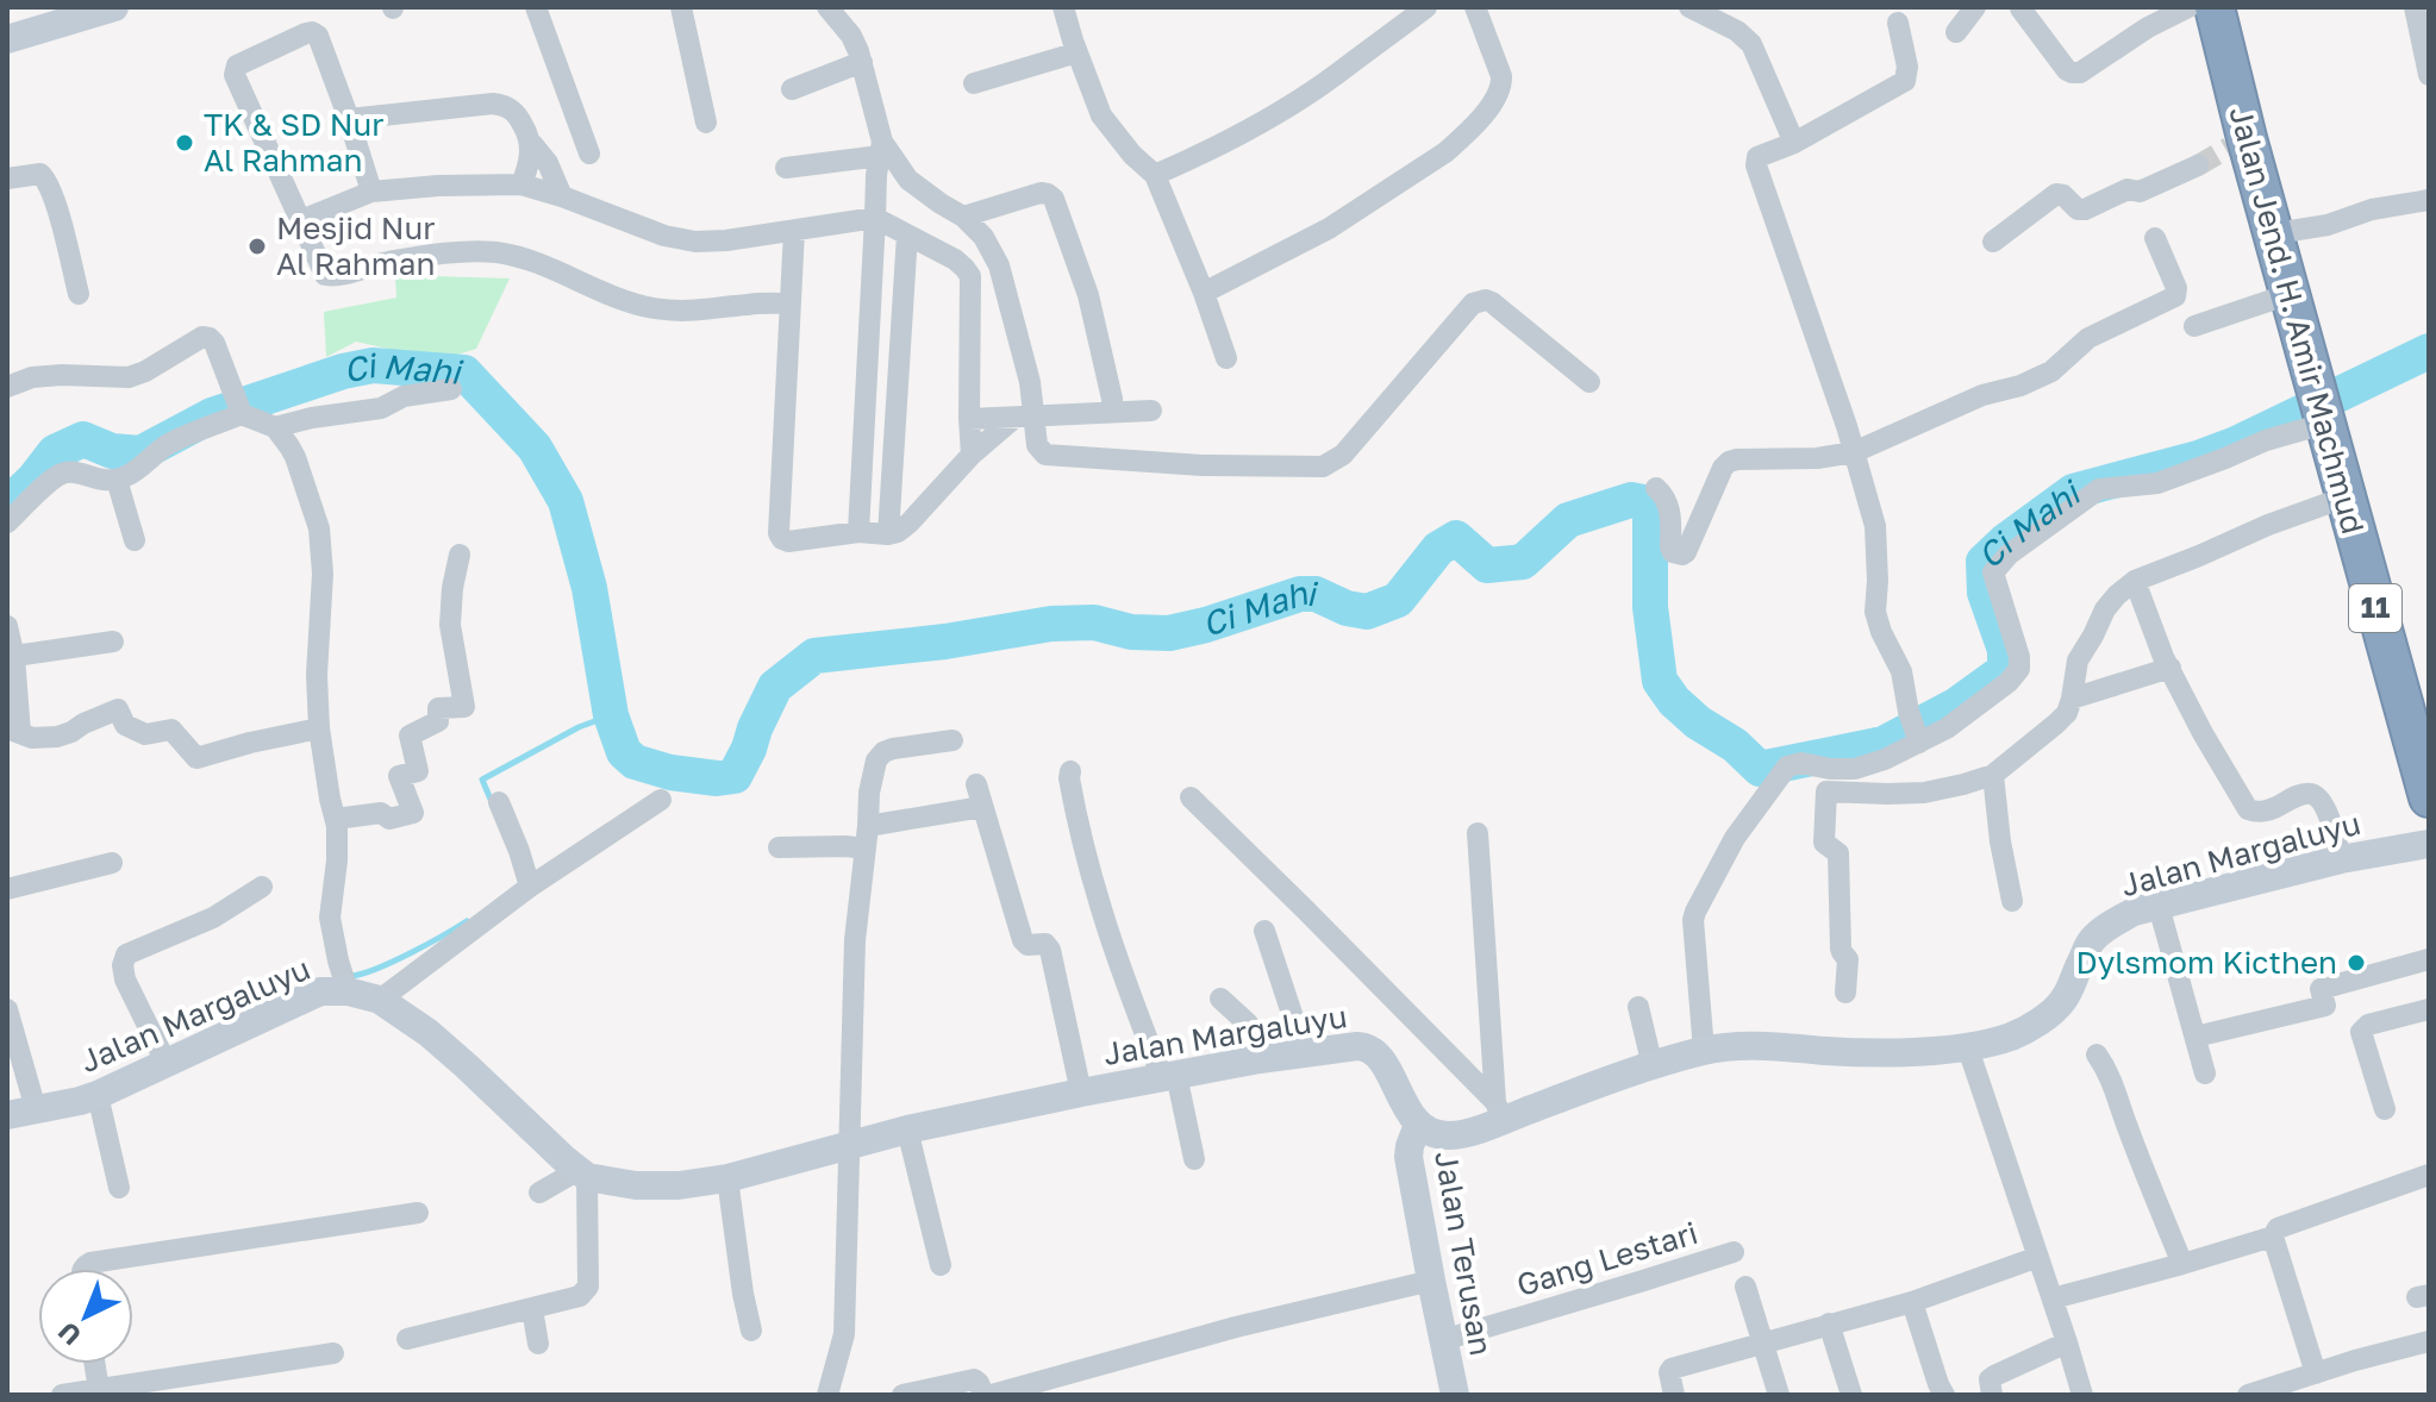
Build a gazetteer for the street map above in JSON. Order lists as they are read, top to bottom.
{
  "streets": {
    "highway": ["Jalan Jend. H. Amir Machmud", "11"],
    "main road": ["Jalan Margaluyu", "Jalan Terusan"],
    "street": ["Gang Lestari"]
  },
  "crossings": [
    ["Jalan Margaluyu", "Jalan Terusan"],
    ["Jalan Terusan", "Gang Lestari"]
  ],
  "water": ["Ci Mahi"],
  "places": ["TK & SD Nur Al Rahman", "Mesjid Nur Al Rahman", "Dylsmom Kicthen"],
  "north": "bottom left"
}
